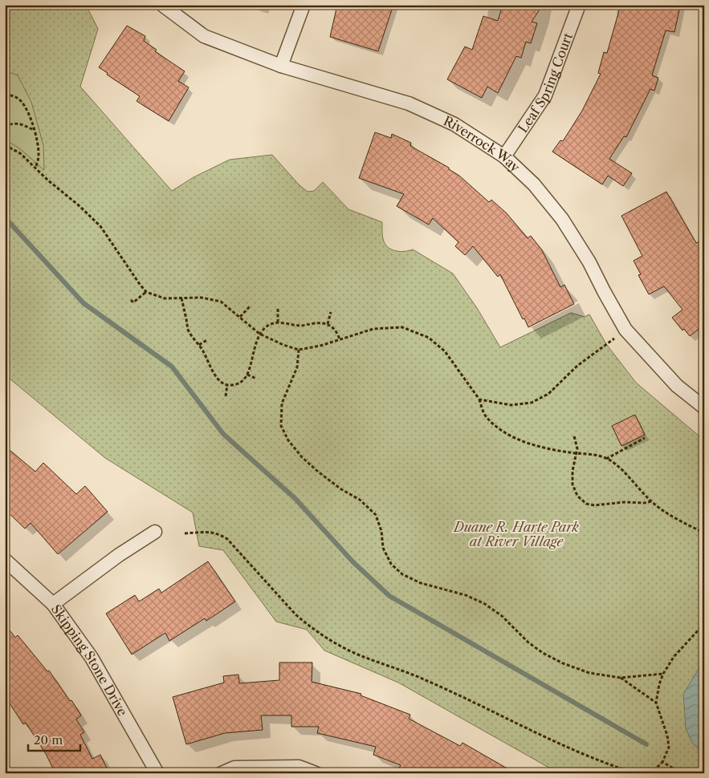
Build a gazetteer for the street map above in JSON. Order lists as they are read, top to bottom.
{
  "streets": {
    "street": ["Leaf Spring Court", "Riverrock Way", "Skipping Stone Drive"]
  },
  "crossings": [
    ["Leaf Spring Court", "Riverrock Way"]
  ],
  "parks": ["Duane R. Harte Park at River Village"],
  "scale_bar": "20 m"
}
